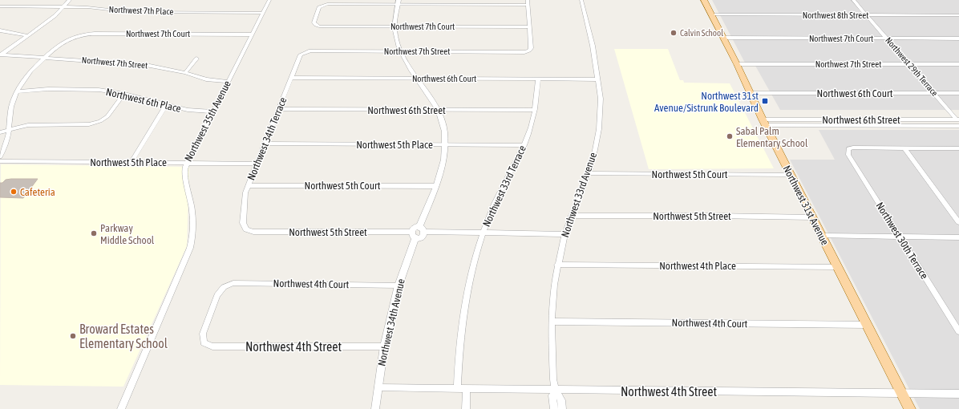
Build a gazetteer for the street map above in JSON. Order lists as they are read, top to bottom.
{
  "streets": {
    "main road": ["Northwest 31st Avenue"],
    "street": [
      "Northwest 7th Place",
      "Northwest 8th Street",
      "Northwest 7th Court",
      "Northwest 7th Street",
      "Northwest 29th Terrace",
      "Northwest 6th Court",
      "Northwest 6th Place",
      "Northwest 6th Street",
      "Northwest 35th Avenue",
      "Northwest 34th Terrace",
      "Northwest 5th Place",
      "Northwest 5th Court",
      "Northwest 33rd Terrace",
      "Northwest 33rd Avenue",
      "Northwest 5th Street",
      "Northwest 30th Terrace",
      "Northwest 4th Place",
      "Northwest 4th Court",
      "Northwest 34th Avenue",
      "Northwest 4th Street"
    ]
  },
  "crossings": [
    ["Northwest 7th Place", "Northwest 35th Avenue"],
    ["Northwest 8th Street", "Northwest 29th Terrace"],
    ["Northwest 8th Street", "Northwest 31st Avenue"],
    ["Northwest 7th Court", "Northwest 7th Street"],
    ["Northwest 7th Court", "Northwest 29th Terrace"],
    ["Northwest 7th Court", "Northwest 6th Place"],
    ["Northwest 7th Court", "Northwest 35th Avenue"],
    ["Northwest 7th Court", "Northwest 31st Avenue"],
    ["Northwest 7th Street", "Northwest 29th Terrace"],
    ["Northwest 7th Street", "Northwest 35th Avenue"],
    ["Northwest 7th Street", "Northwest 34th Terrace"],
    ["Northwest 7th Street", "Northwest 31st Avenue"],
    ["Northwest 29th Terrace", "Northwest 6th Court"],
    ["Northwest 29th Terrace", "Northwest 6th Street"],
    ["Northwest 6th Court", "Northwest 34th Terrace"],
    ["Northwest 6th Court", "Northwest 33rd Terrace"],
    ["Northwest 6th Court", "Northwest 33rd Avenue"],
    ["Northwest 6th Court", "Northwest 31st Avenue"],
    ["Northwest 6th Place", "Northwest 35th Avenue"],
    ["Northwest 6th Street", "Northwest 34th Terrace"],
    ["Northwest 6th Street", "Northwest 33rd Terrace"],
    ["Northwest 6th Street", "Northwest 31st Avenue"],
    ["Northwest 35th Avenue", "Northwest 5th Place"],
    ["Northwest 34th Terrace", "Northwest 5th Place"],
    ["Northwest 34th Terrace", "Northwest 5th Court"],
    ["Northwest 34th Terrace", "Northwest 5th Street"],
    ["Northwest 5th Place", "Northwest 33rd Terrace"],
    ["Northwest 5th Court", "Northwest 33rd Avenue"],
    ["Northwest 5th Court", "Northwest 31st Avenue"],
    ["Northwest 33rd Terrace", "Northwest 4th Street"],
    ["Northwest 33rd Avenue", "Northwest 5th Street"],
    ["Northwest 33rd Avenue", "Northwest 4th Place"],
    ["Northwest 33rd Avenue", "Northwest 4th Court"],
    ["Northwest 33rd Avenue", "Northwest 4th Street"],
    ["Northwest 31st Avenue", "Northwest 5th Street"],
    ["Northwest 31st Avenue", "Northwest 4th Place"],
    ["Northwest 31st Avenue", "Northwest 4th Court"],
    ["Northwest 31st Avenue", "Northwest 4th Street"],
    ["Northwest 5th Street", "Northwest 34th Avenue"],
    ["Northwest 4th Court", "Northwest 34th Avenue"],
    ["Northwest 4th Court", "Northwest 4th Street"],
    ["Northwest 34th Avenue", "Northwest 4th Street"]
  ],
  "places": {
    "other": [
      "Calvin School",
      "Sabal Palm Elementary School",
      "Cafeteria",
      "Parkway Middle School",
      "Broward Estates Elementary School"
    ],
    "transit": ["Northwest 31st Avenue/Sistrunk Boulevard"]
  }
}
